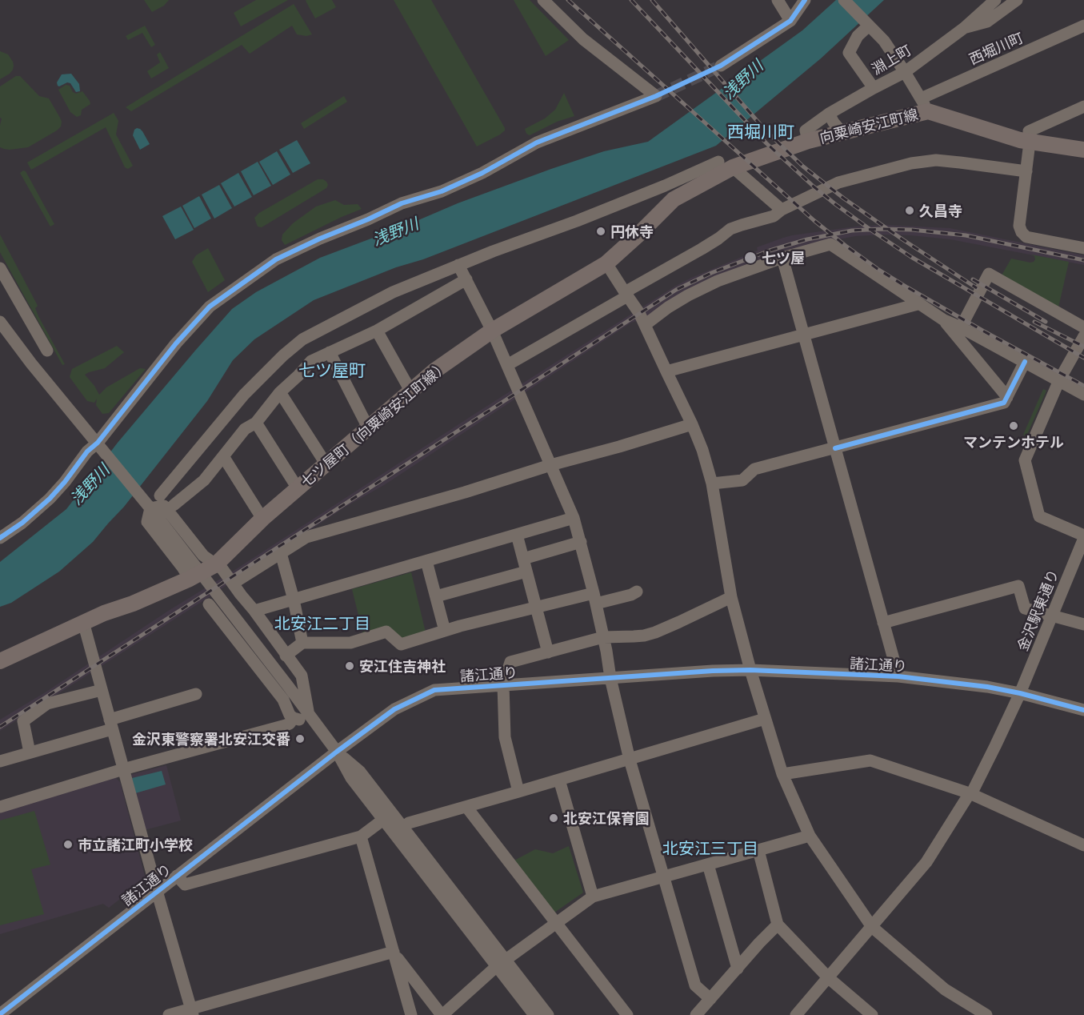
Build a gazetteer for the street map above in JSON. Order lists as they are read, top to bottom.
{
  "streets": {
    "main road": ["向粟崎安江町線", "七ツ屋町（向粟崎安江町線）"],
    "street": [
      "西堀川町",
      "淵上町",
      "金沢駅東通り",
      "諸江通り"
    ]
  },
  "crossings": [
    ["西堀川町", "向粟崎安江町線"],
    ["淵上町", "向粟崎安江町線"],
    ["向粟崎安江町線", "七ツ屋町（向粟崎安江町線）"],
    ["金沢駅東通り", "諸江通り"]
  ],
  "districts": [
    "西堀川町",
    "七ツ屋町",
    "北安江二丁目",
    "北安江三丁目"
  ],
  "water": ["浅野川"],
  "places": [
    "久昌寺",
    "円休寺",
    "七ツ屋",
    "マンテンホテル",
    "安江住吉神社",
    "金沢東警察署北安江交番",
    "北安江保育園",
    "市立諸江町小学校"
  ]
}
